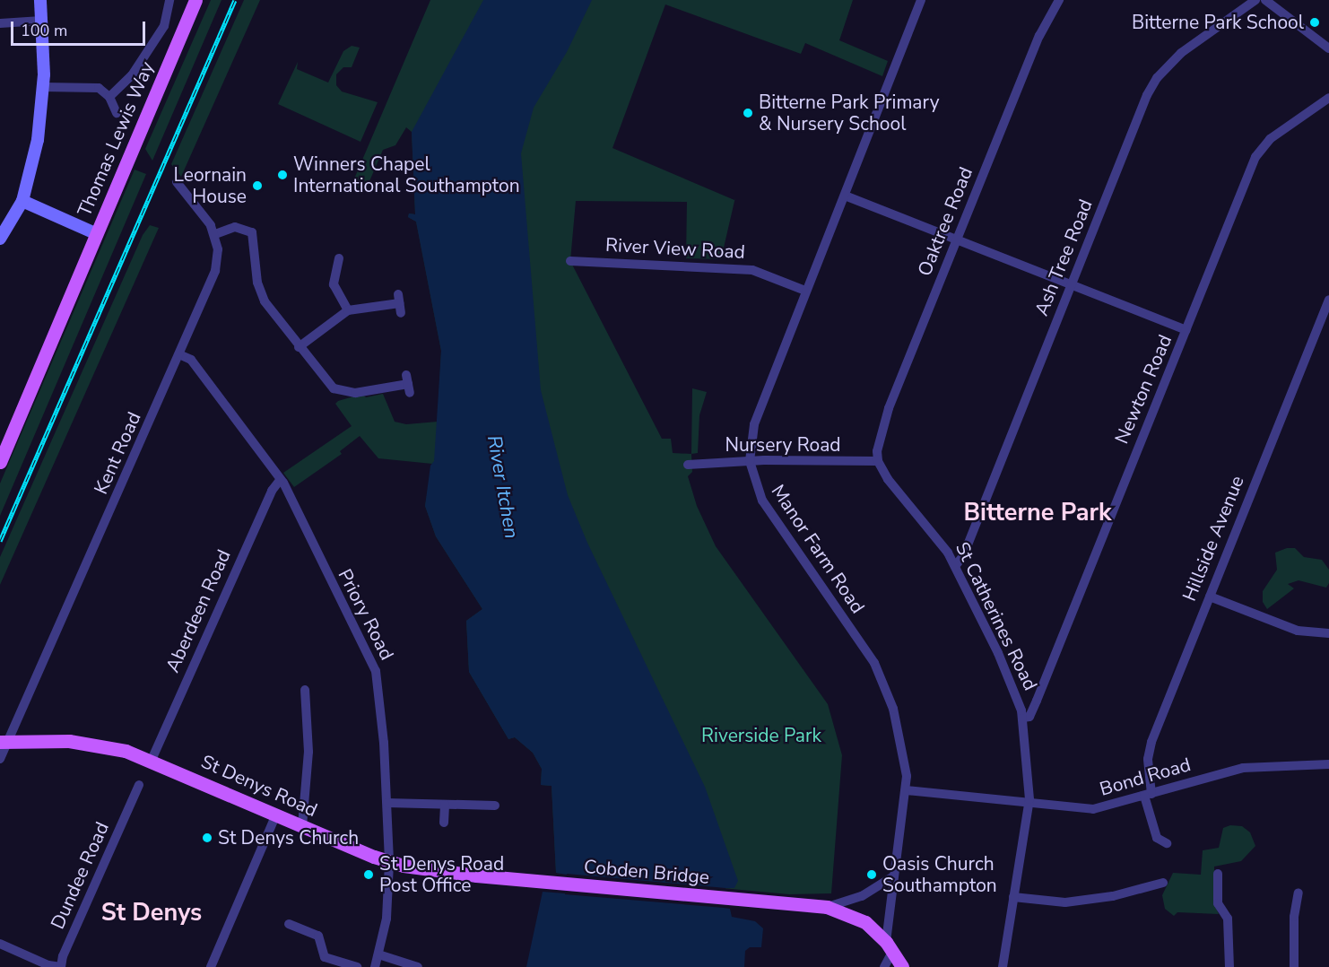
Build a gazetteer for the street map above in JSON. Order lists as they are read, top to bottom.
{
  "streets": {
    "main road": ["Thomas Lewis Way", "St Denys Road", "Cobden Bridge"],
    "street": [
      "Oaktree Road",
      "River View Road",
      "Ash Tree Road",
      "Newton Road",
      "Nursery Road",
      "Kent Road",
      "Hillside Avenue",
      "Manor Farm Road",
      "Aberdeen Road",
      "Priory Road",
      "St Catherines Road",
      "Bond Road",
      "Dundee Road"
    ]
  },
  "crossings": [
    ["Oaktree Road", "Nursery Road"],
    ["Oaktree Road", "St Catherines Road"],
    ["River View Road", "Manor Farm Road"],
    ["Ash Tree Road", "St Catherines Road"],
    ["Newton Road", "St Catherines Road"],
    ["Nursery Road", "Manor Farm Road"],
    ["Nursery Road", "St Catherines Road"],
    ["Kent Road", "Priory Road"],
    ["Kent Road", "St Denys Road"],
    ["Hillside Avenue", "Bond Road"],
    ["Manor Farm Road", "Bond Road"],
    ["Manor Farm Road", "Cobden Bridge"],
    ["Aberdeen Road", "Priory Road"],
    ["Aberdeen Road", "St Denys Road"],
    ["Priory Road", "St Denys Road"],
    ["St Catherines Road", "Bond Road"],
    ["St Denys Road", "Cobden Bridge"]
  ],
  "districts": ["Bitterne Park", "St Denys"],
  "water": ["River Itchen"],
  "parks": ["Riverside Park"],
  "places": [
    "Bitterne Park School",
    "Bitterne Park Primary & Nursery School",
    "Winners Chapel International Southampton",
    "Leornain House",
    "St Denys Church",
    "St Denys Road Post Office",
    "Oasis Church Southampton"
  ],
  "scale_bar": "100 m"
}
